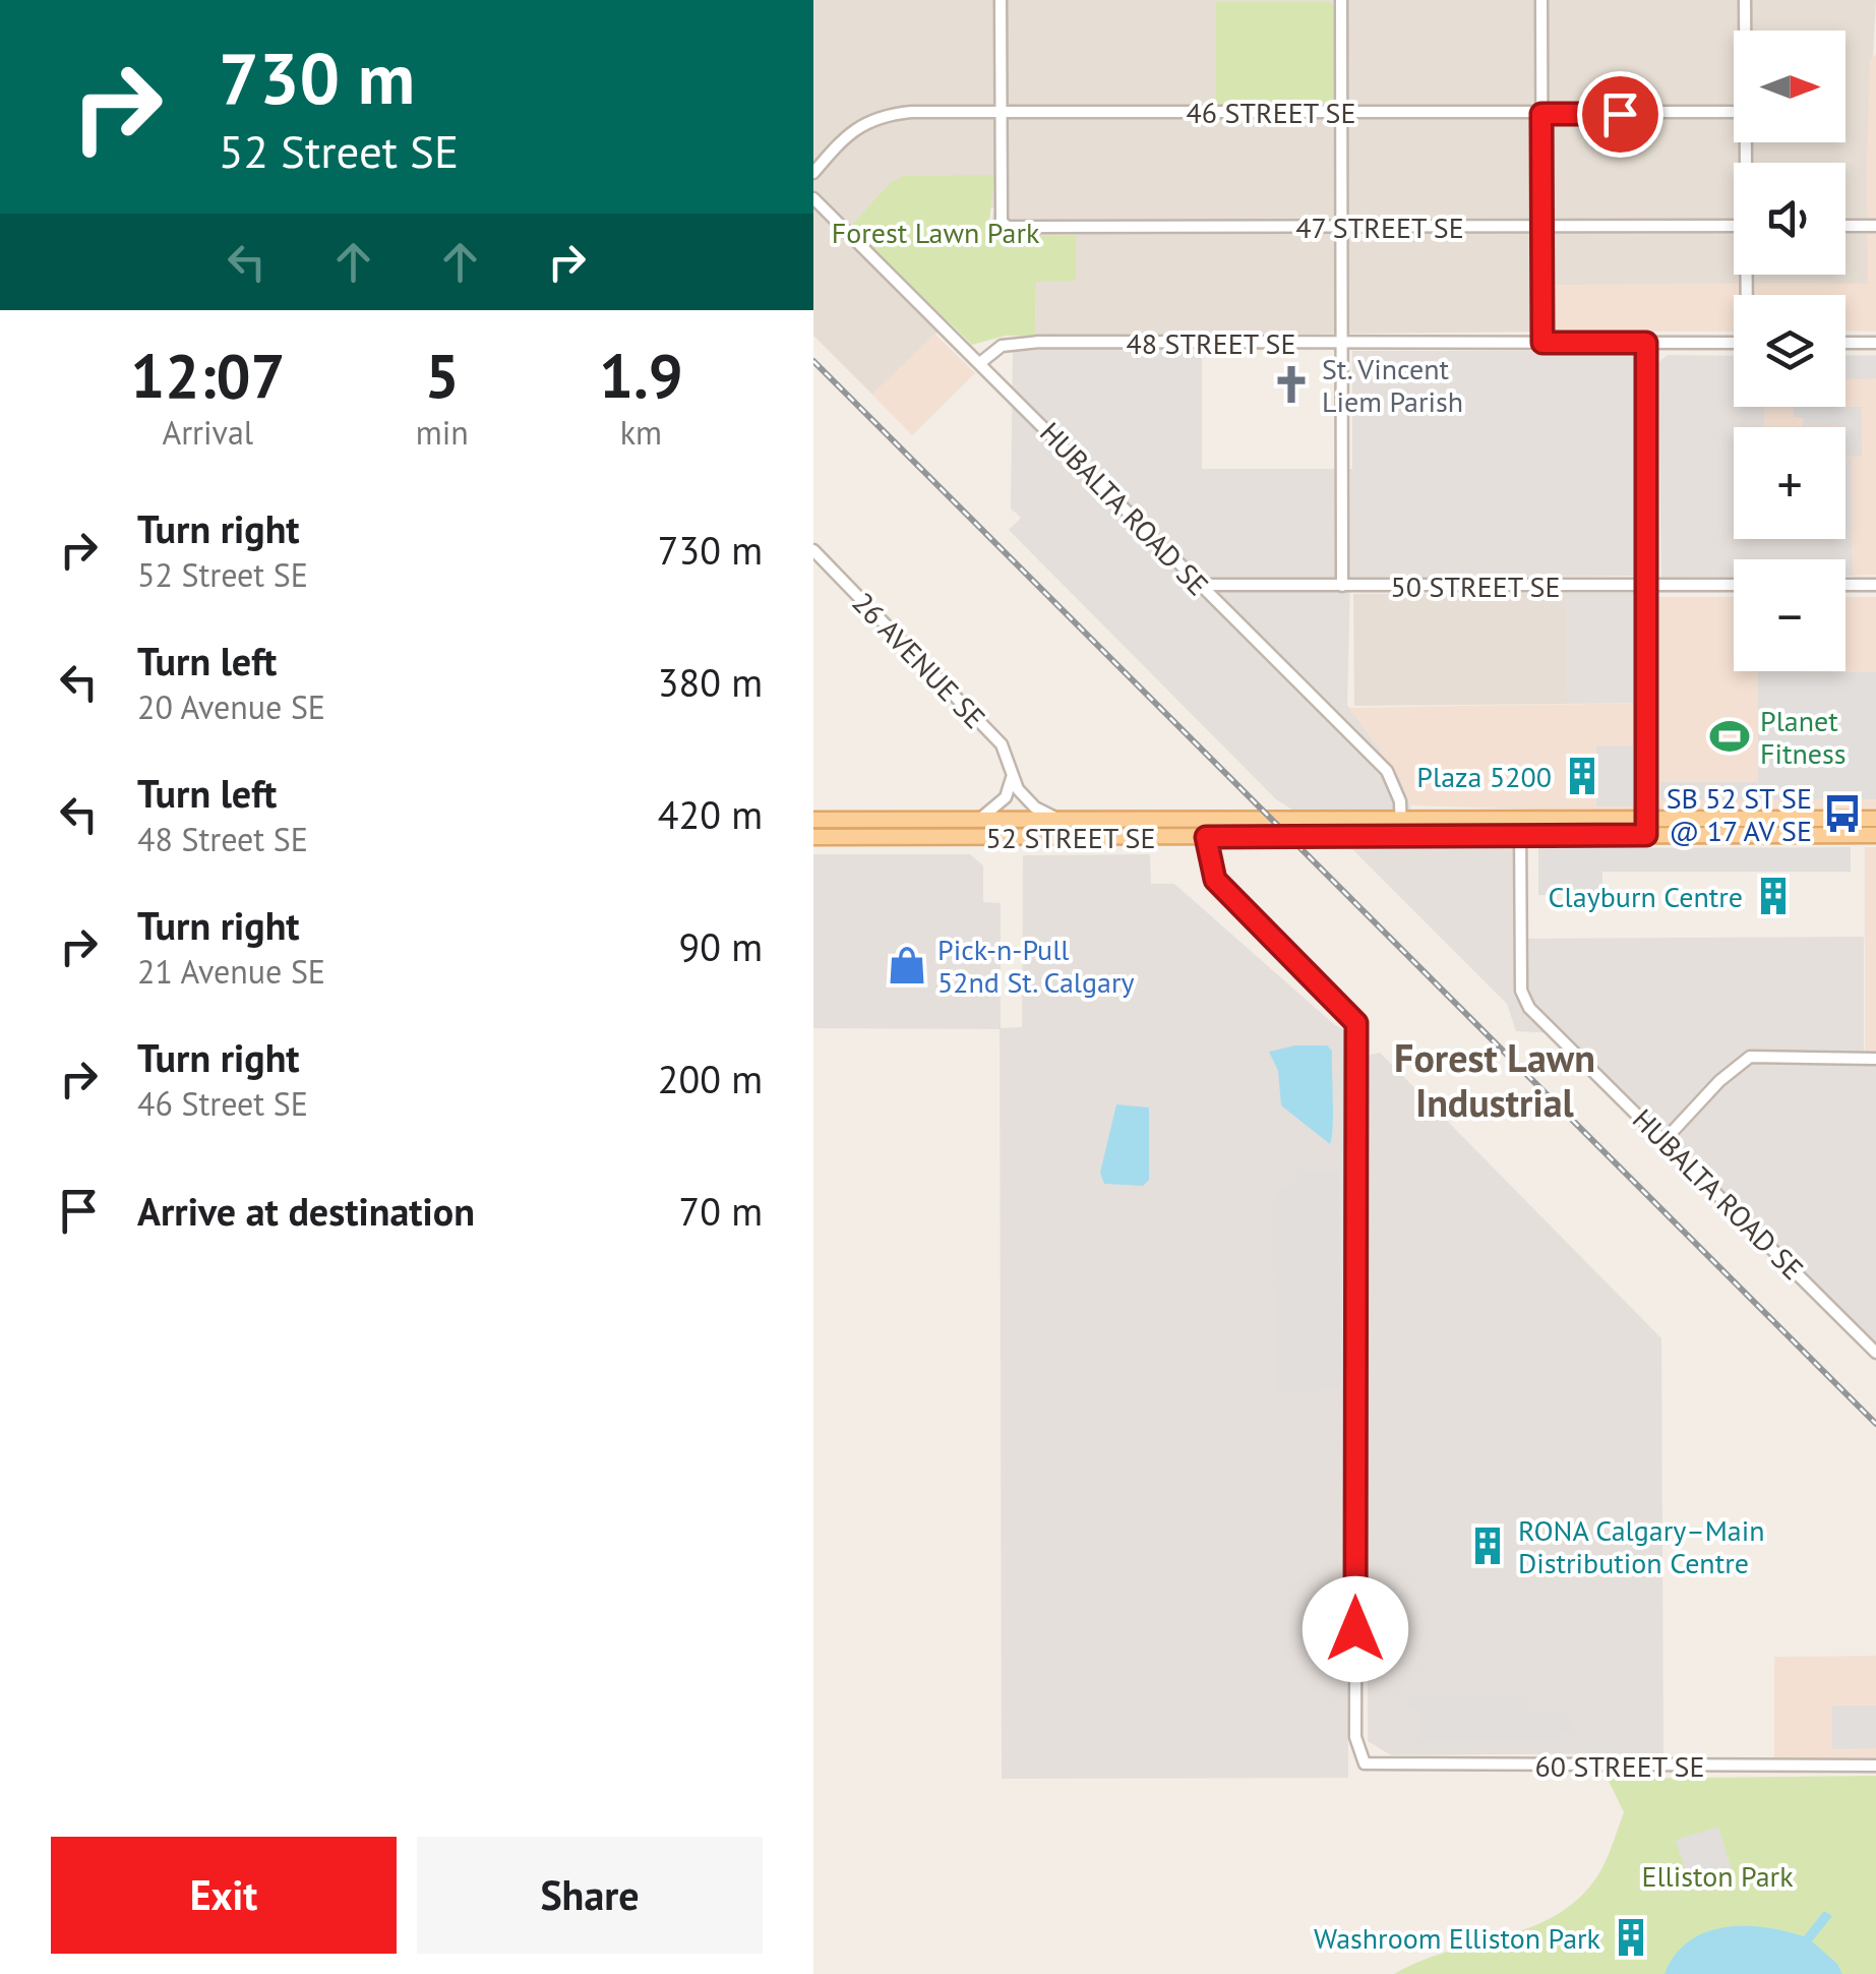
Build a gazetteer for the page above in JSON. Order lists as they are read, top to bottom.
{
  "streets": {
    "main road": ["52 STREET SE"],
    "street": [
      "46 STREET SE",
      "47 STREET SE",
      "48 STREET SE",
      "HUBALTA ROAD SE",
      "50 STREET SE",
      "26 AVENUE SE",
      "60 STREET SE"
    ]
  },
  "crossings": [
    ["46 STREET SE", "47 STREET SE"],
    ["48 STREET SE", "HUBALTA ROAD SE"],
    ["HUBALTA ROAD SE", "50 STREET SE"],
    ["HUBALTA ROAD SE", "52 STREET SE"],
    ["26 AVENUE SE", "52 STREET SE"],
    ["52 STREET SE", "60 STREET SE"]
  ],
  "districts": ["Forest Lawn Industrial"],
  "parks": ["Forest Lawn Park", "Elliston Park"],
  "places": {
    "church": ["St. Vincent Liem Parish"],
    "sports": ["Planet Fitness"],
    "building": [
      "Plaza 5200",
      "Clayburn Centre",
      "RONA Calgary–Main Distribution Centre",
      "Washroom Elliston Park"
    ],
    "bus stop": ["SB 52 ST SE @ 17 AV SE"],
    "shop": ["Pick-n-Pull 52nd St. Calgary"]
  },
  "north": "right",
  "page": {
    "turn": ["730 m", "52 Street SE"],
    "map_buttons": ["+", "−"],
    "eta": [
      "12:07",
      "Arrival",
      "5",
      "min",
      "1.9",
      "km"
    ],
    "list": [
      {
        "name": "Turn right",
        "note": "52 Street SE",
        "value": "730 m"
      },
      {
        "name": "Turn left",
        "note": "20 Avenue SE",
        "value": "380 m"
      },
      {
        "name": "Turn left",
        "note": "48 Street SE",
        "value": "420 m"
      },
      {
        "name": "Turn right",
        "note": "21 Avenue SE",
        "value": "90 m"
      },
      {
        "name": "Turn right",
        "note": "46 Street SE",
        "value": "200 m"
      },
      {
        "name": "Arrive at destination",
        "value": "70 m"
      }
    ],
    "buttons": ["Exit", "Share"]
  }
}
